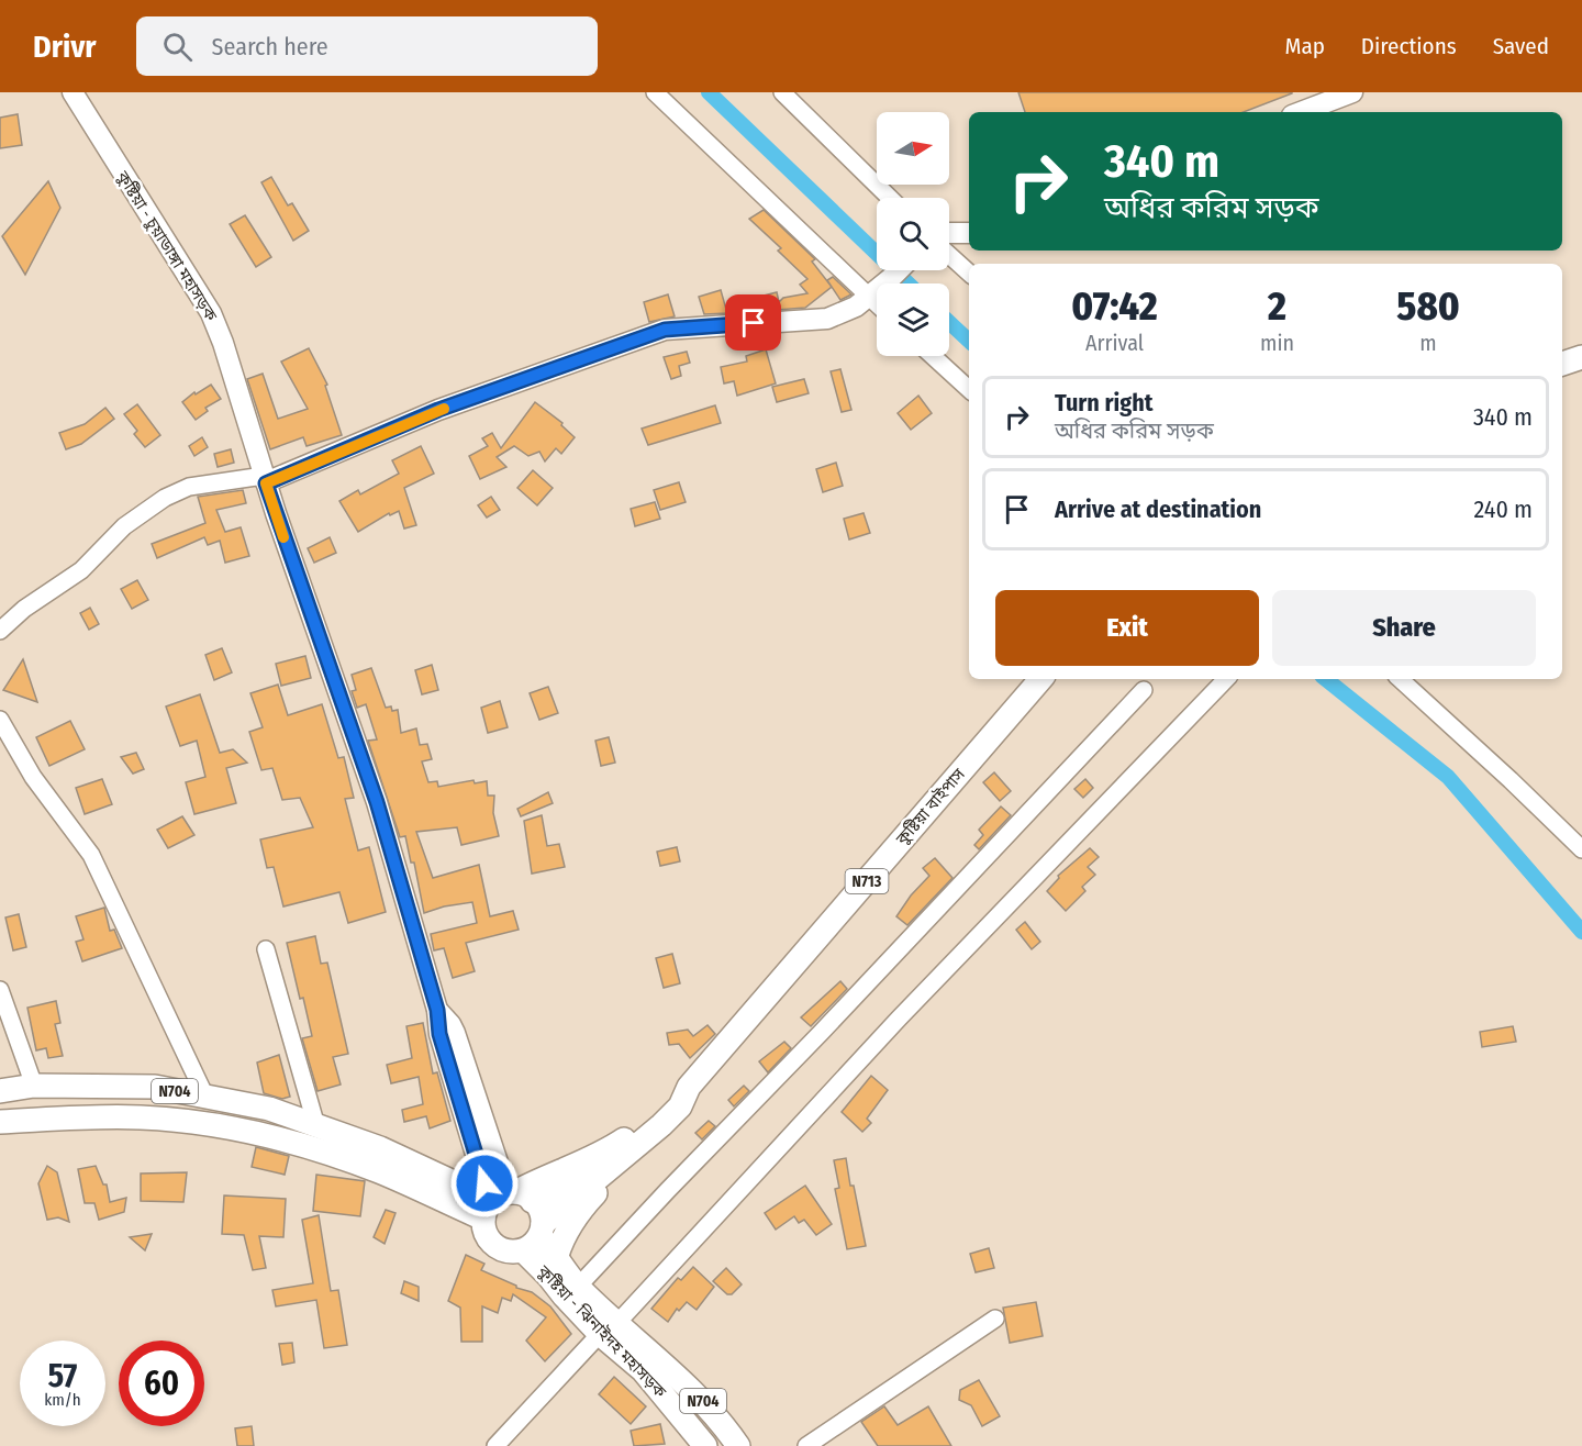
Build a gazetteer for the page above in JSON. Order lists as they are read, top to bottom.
{
  "streets": {
    "highway": [
      "কুষ্টিয়া বাইপাস",
      "N713",
      "N704",
      "কুষ্টিয়া - ঝিনাইদহ মহাসড়ক"
    ],
    "main road": ["কুষ্টিয়া - চুয়াডাঙ্গা মহাসড়ক"]
  },
  "crossings": [
    ["কুষ্টিয়া - চুয়াডাঙ্গা মহাসড়ক", "কুষ্টিয়া বাইপাস"],
    ["কুষ্টিয়া - চুয়াডাঙ্গা মহাসড়ক", "N704"],
    ["কুষ্টিয়া - চুয়াডাঙ্গা মহাসড়ক", "কুষ্টিয়া - ঝিনাইদহ মহাসড়ক"],
    ["কুষ্টিয়া বাইপাস", "N704"],
    ["কুষ্টিয়া বাইপাস", "কুষ্টিয়া - ঝিনাইদহ মহাসড়ক"],
    ["N704", "কুষ্টিয়া - ঝিনাইদহ মহাসড়ক"]
  ],
  "north": "right",
  "page": {
    "header": "Drivr",
    "search": "Search here",
    "nav": ["Map", "Directions", "Saved"],
    "turn": ["340 m", "অধির করিম সড়ক"],
    "eta": [
      "07:42",
      "Arrival",
      "2",
      "min",
      "580",
      "m"
    ],
    "list": [
      {
        "name": "Turn right",
        "note": "অধির করিম সড়ক",
        "value": "340 m"
      },
      {
        "name": "Arrive at destination",
        "value": "240 m"
      }
    ],
    "buttons": ["Exit", "Share"],
    "speed": "57 km/h",
    "limit": "60"
  }
}
